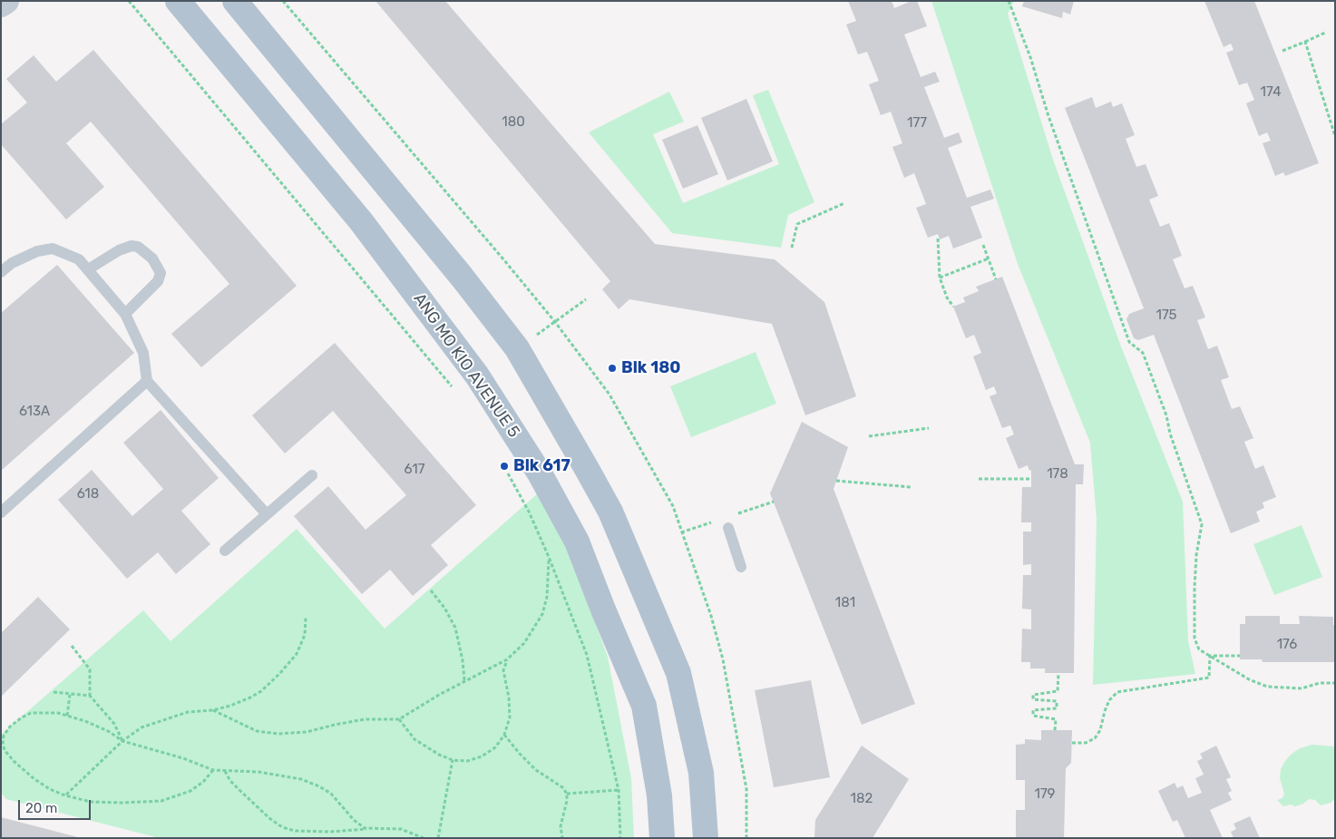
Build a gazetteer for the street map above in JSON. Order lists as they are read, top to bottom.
{
  "streets": {
    "main road": ["ANG MO KIO AVENUE 5"]
  },
  "places": ["Blk 180", "Blk 617"],
  "house_numbers": [
    "174",
    "180",
    "177",
    "175",
    "613A",
    "617",
    "178",
    "618",
    "181",
    "176",
    "179",
    "182"
  ],
  "scale_bar": "20 m"
}
